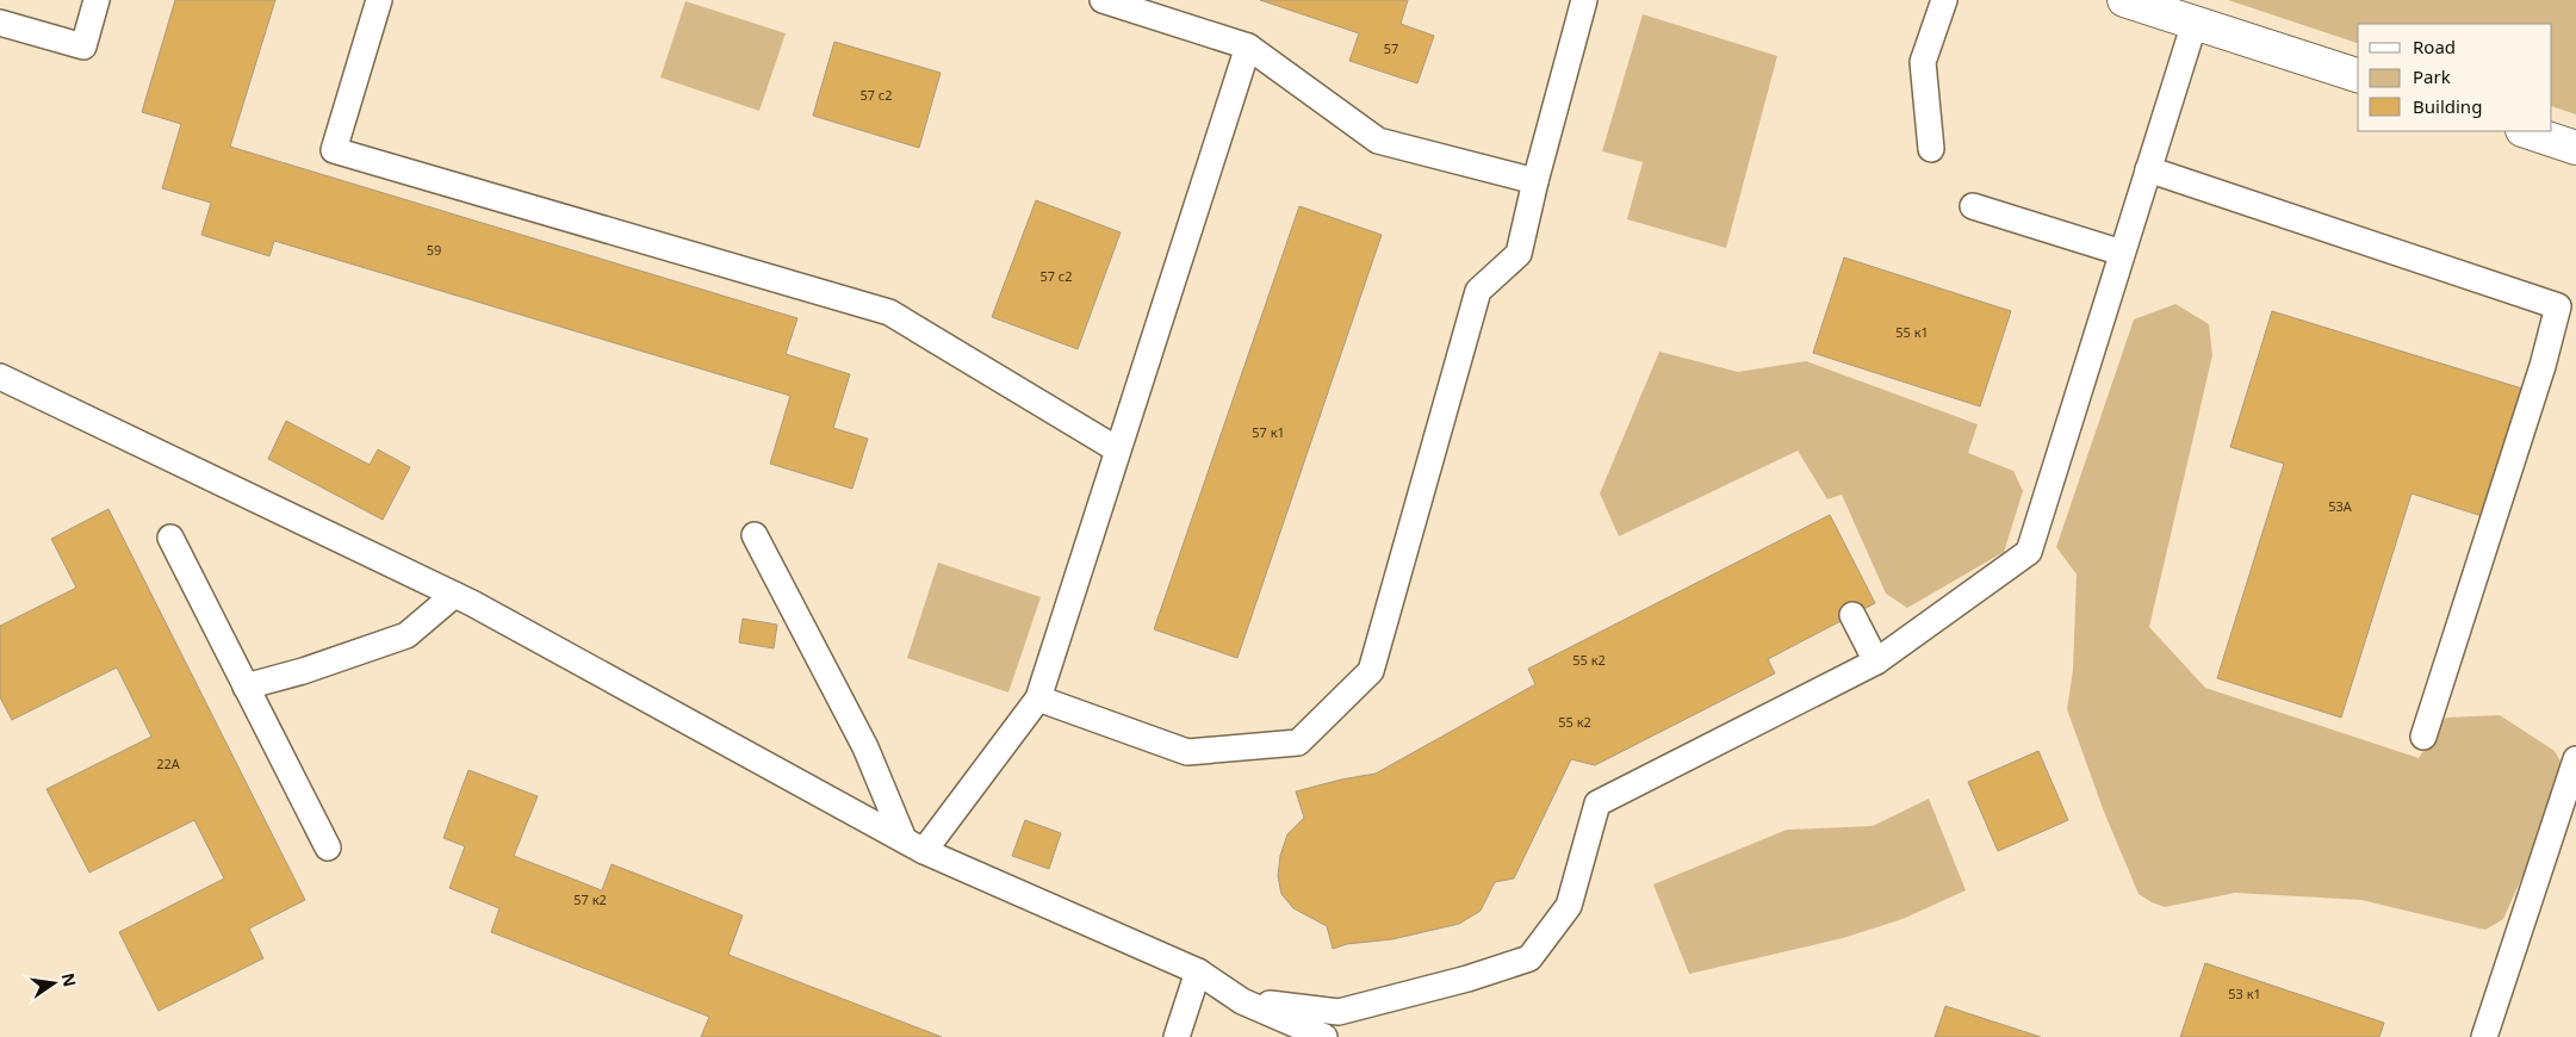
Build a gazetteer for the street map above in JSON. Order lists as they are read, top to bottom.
{
  "house_numbers": [
    "57",
    "57 с2",
    "59",
    "57 с2",
    "55 к1",
    "57 к1",
    "53А",
    "55 к2",
    "55 к2",
    "22А",
    "57 к2",
    "53 к1"
  ],
  "legend": ["Road", "Park", "Building"],
  "north": "right"
}
